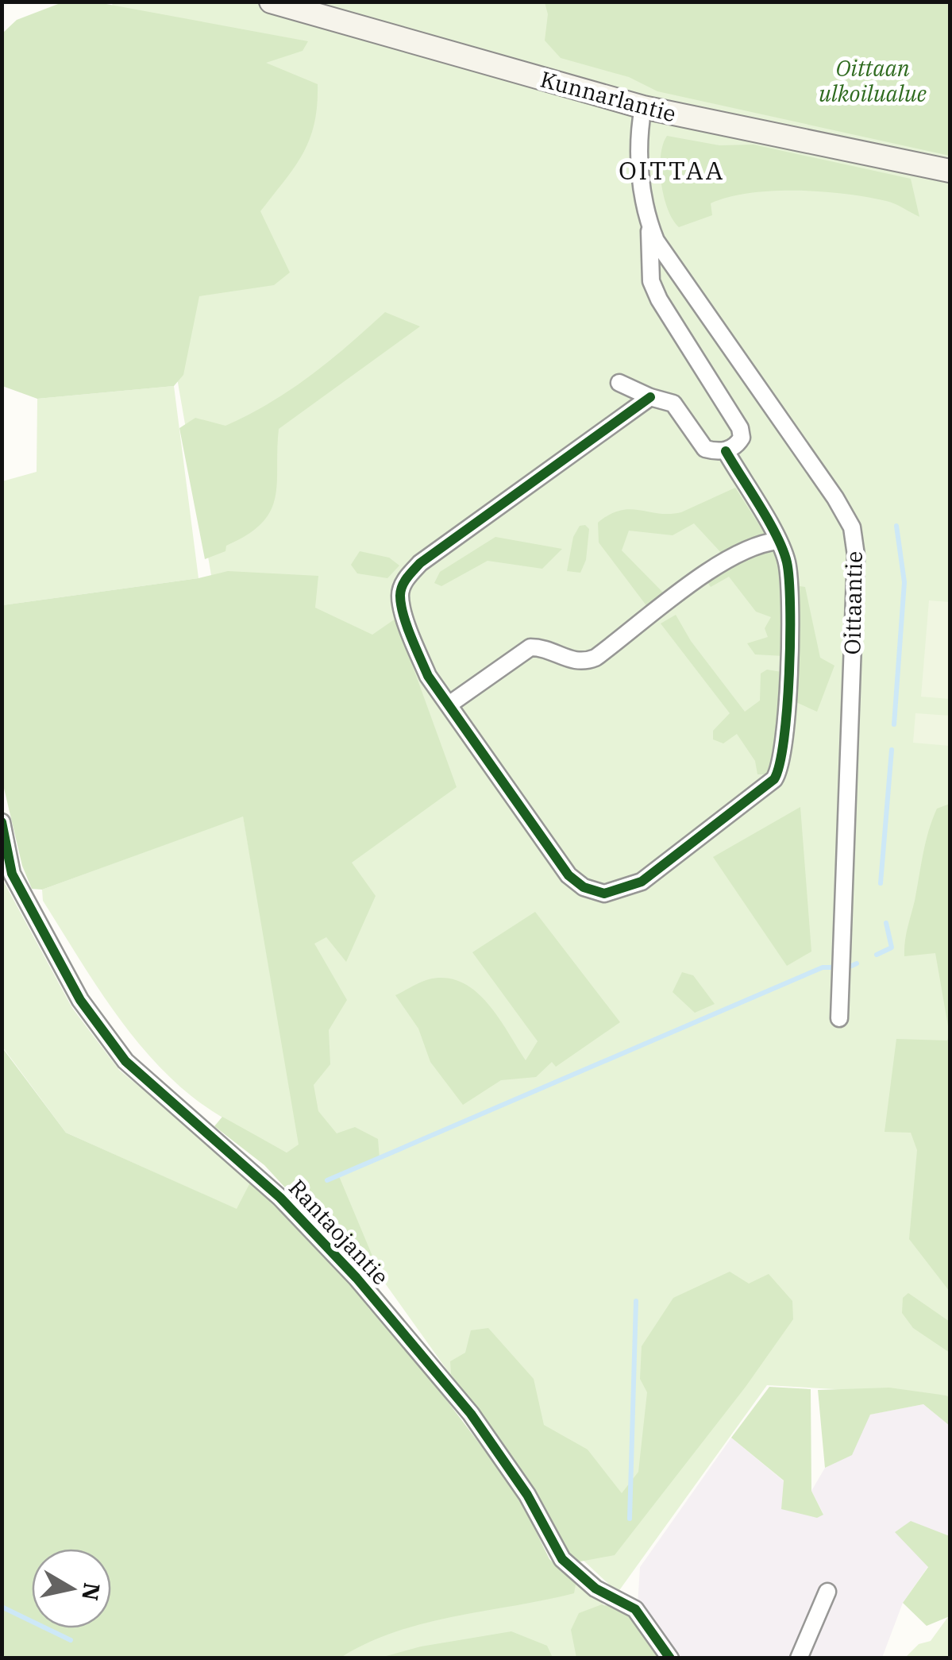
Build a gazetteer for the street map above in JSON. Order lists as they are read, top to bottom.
{
  "streets": {
    "main road": ["Kunnarlantie"],
    "street": ["Oittaantie", "Rantaojantie"]
  },
  "crossings": [
    ["Kunnarlantie", "Oittaantie"]
  ],
  "districts": ["OITTAA"],
  "parks": ["Oittaan ulkoilualue"],
  "north": "right"
}
